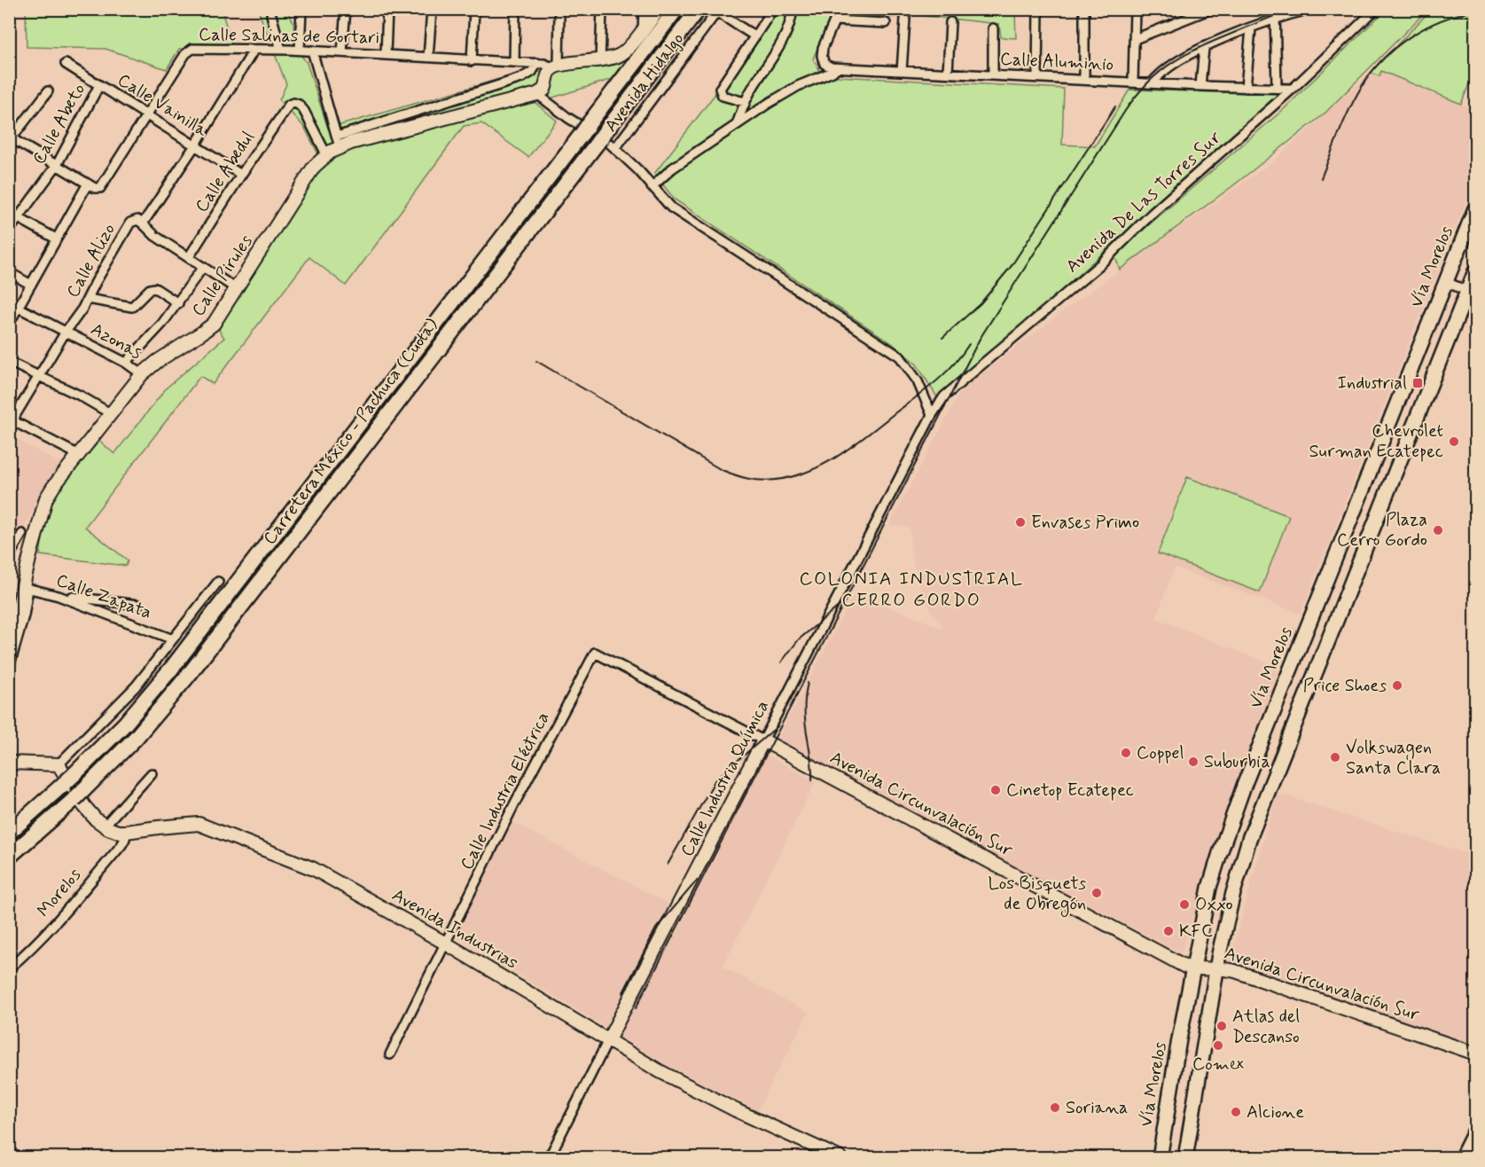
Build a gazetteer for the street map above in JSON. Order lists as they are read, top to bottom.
{
  "streets": {
    "highway": ["Carretera México - Pachuca (Cuota)"],
    "main road": ["Vía Morelos"],
    "street": [
      "Calle Salinas de Gortari",
      "Calle Aluminio",
      "Avenida Hidalgo",
      "Calle Vainilla",
      "Calle Abeto",
      "Calle Abedul",
      "Avenida De Las Torres Sur",
      "Calle Alizo",
      "Calle Pirules",
      "Azonas",
      "Calle Zapata",
      "Calle Industria Química",
      "Calle Industria Eléctrica",
      "Avenida Circunvalación Sur",
      "Morelos",
      "Avenida Industrias"
    ]
  },
  "crossings": [
    ["Calle Salinas de Gortari", "Calle Vainilla"],
    ["Calle Salinas de Gortari", "Calle Alizo"],
    ["Calle Salinas de Gortari", "Calle Pirules"],
    ["Calle Aluminio", "Avenida De Las Torres Sur"],
    ["Calle Vainilla", "Calle Abeto"],
    ["Calle Vainilla", "Calle Abedul"],
    ["Calle Vainilla", "Calle Alizo"],
    ["Calle Abedul", "Calle Pirules"],
    ["Avenida De Las Torres Sur", "Calle Industria Química"],
    ["Calle Alizo", "Calle Pirules"],
    ["Calle Alizo", "Azonas"],
    ["Vía Morelos", "Avenida Circunvalación Sur"],
    ["Calle Pirules", "Azonas"],
    ["Calle Pirules", "Calle Zapata"],
    ["Calle Industria Química", "Avenida Circunvalación Sur"],
    ["Calle Industria Química", "Avenida Industrias"],
    ["Calle Industria Eléctrica", "Avenida Circunvalación Sur"],
    ["Calle Industria Eléctrica", "Avenida Industrias"],
    ["Morelos", "Avenida Industrias"]
  ],
  "districts": ["COLONIA INDUSTRIAL CERRO GORDO"],
  "places": {
    "transit": ["Industrial"],
    "other": [
      "Chevrolet Surman Ecatepec",
      "Envases Primo",
      "Plaza Cerro Gordo",
      "Price Shoes",
      "Coppel",
      "Volkswagen Santa Clara",
      "Suburbia",
      "Cinetop Ecatepec",
      "Los Bisquets de Obregón",
      "Oxxo",
      "KFC",
      "Atlas del Descanso",
      "Comex",
      "Soriana",
      "Alcione"
    ]
  }
}
